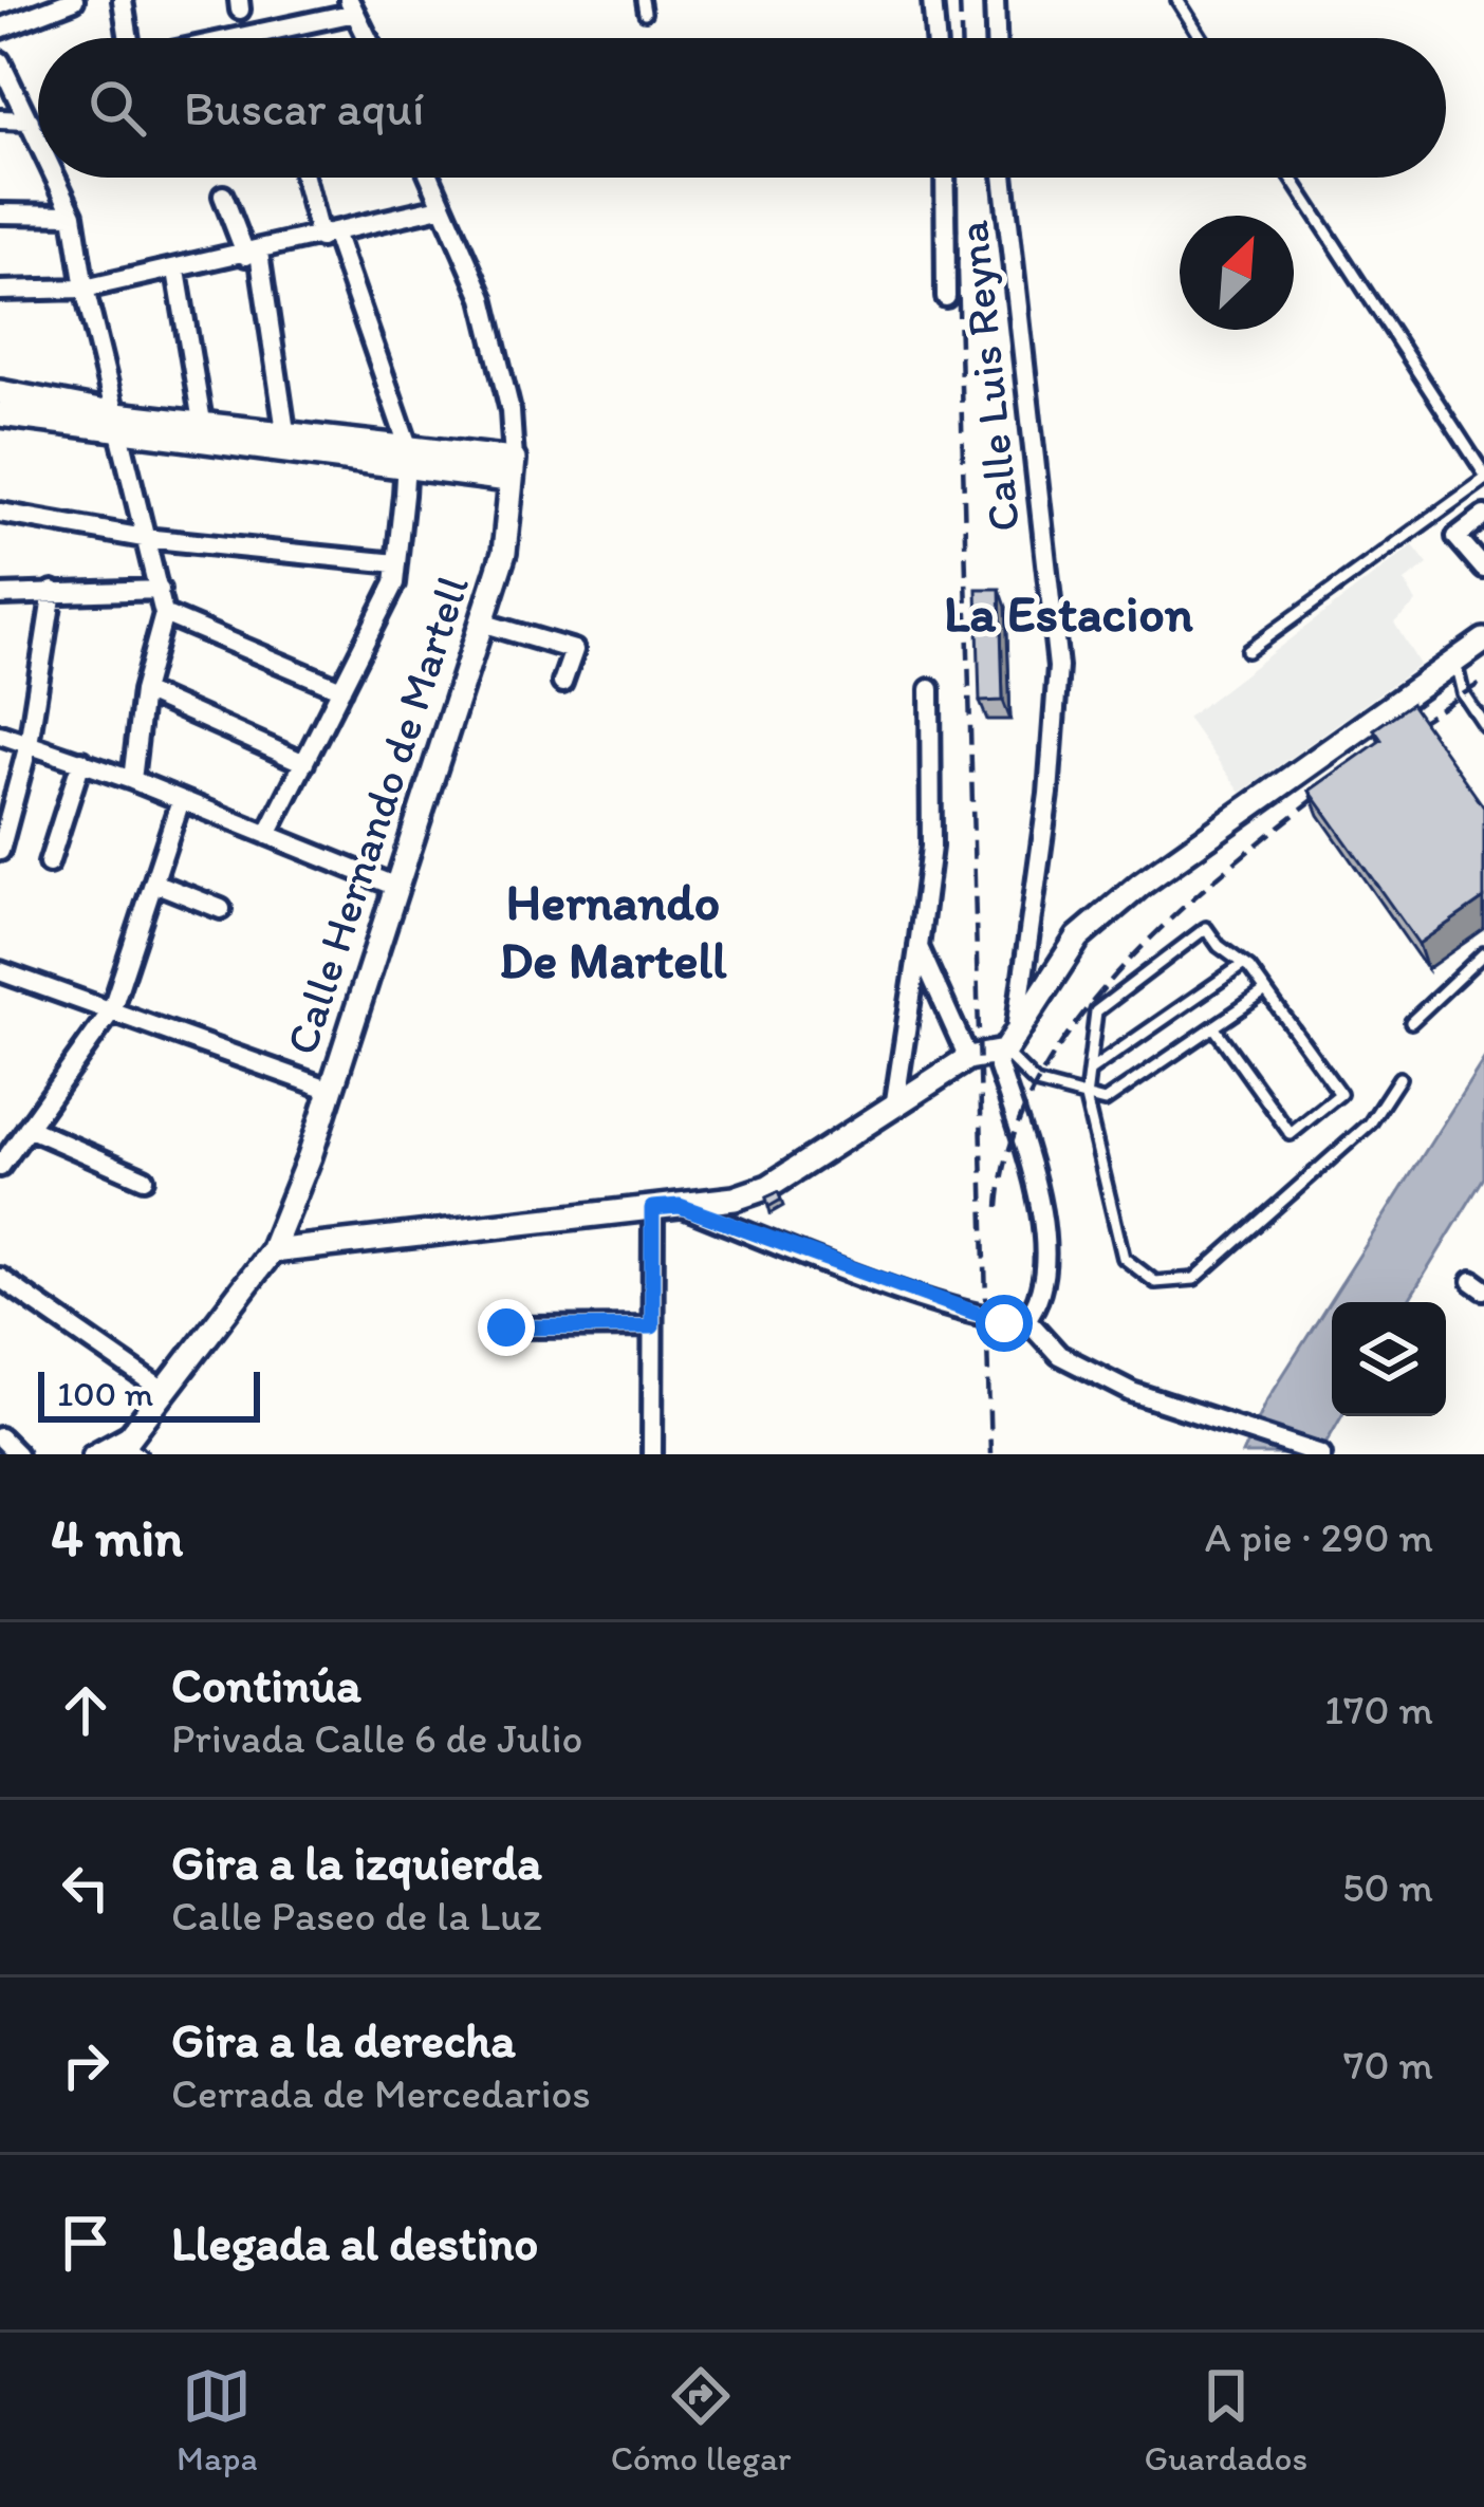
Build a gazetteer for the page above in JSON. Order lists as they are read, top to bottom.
{
  "streets": {
    "street": ["Calle Luis Reyna", "Calle Hernando de Martell"]
  },
  "districts": ["La Estacion", "Hernando De Martell"],
  "scale_bar": "100 m",
  "north": "top right",
  "page": {
    "search": "Buscar aquí",
    "scale": "100 m",
    "heading": ["4 min", "A pie · 290 m"],
    "list": [
      ["Continúa", "Privada Calle 6 de Julio", "170 m"],
      ["Gira a la izquierda", "Calle Paseo de la Luz", "50 m"],
      ["Gira a la derecha", "Cerrada de Mercedarios", "70 m"],
      "Llegada al destino"
    ],
    "nav": ["Mapa", "Cómo llegar", "Guardados"]
  }
}
